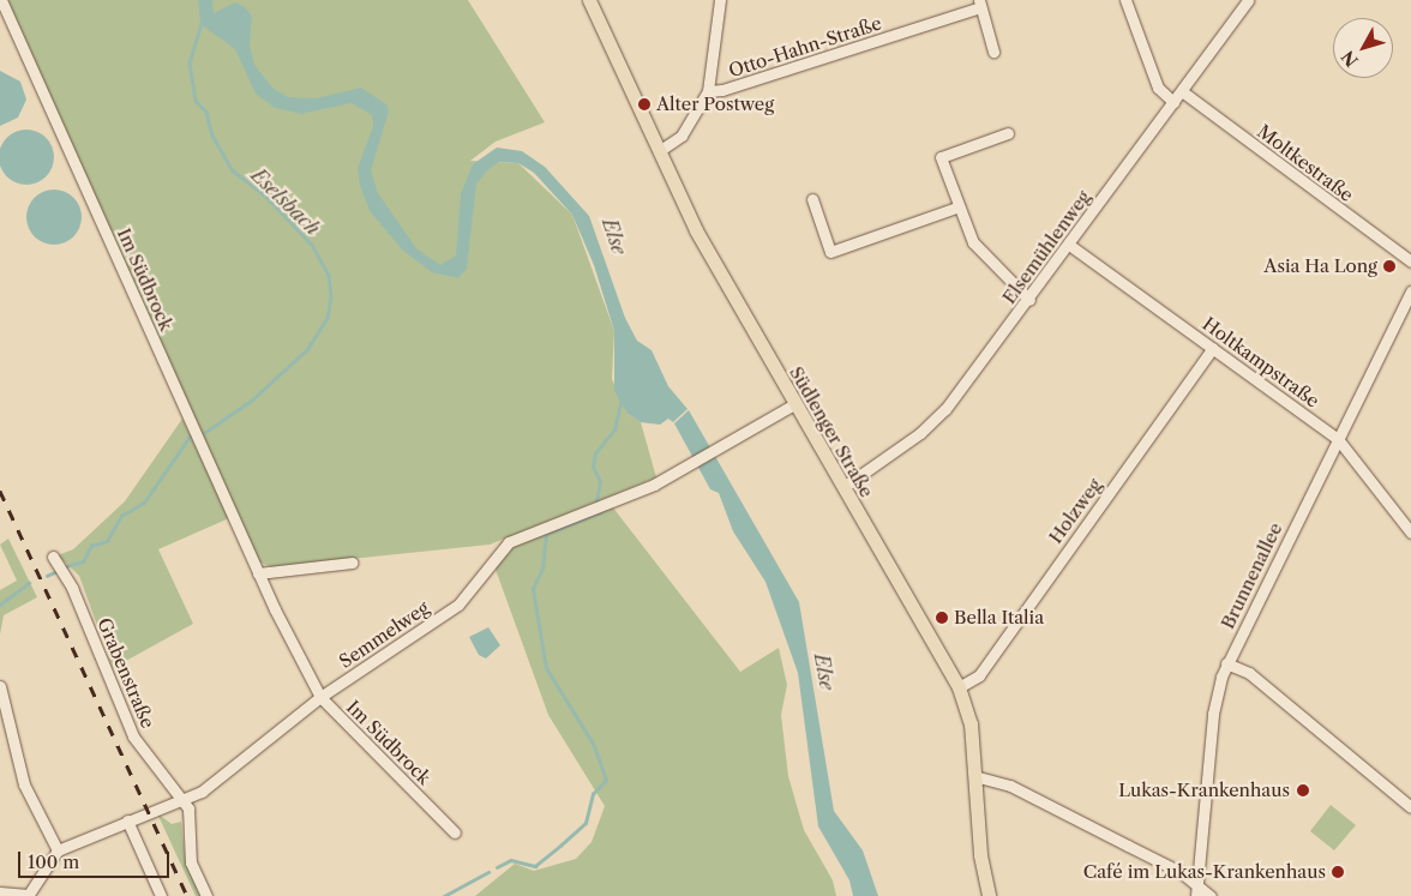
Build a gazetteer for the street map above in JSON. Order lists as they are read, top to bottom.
{
  "streets": {
    "main road": ["Südlenger Straße"],
    "street": [
      "Otto-Hahn-Straße",
      "Moltkestraße",
      "Elsemühlenweg",
      "Im Südbrock",
      "Holtkampstraße",
      "Holzweg",
      "Brunnenallee",
      "Semmelweg",
      "Grabenstraße"
    ]
  },
  "crossings": [
    ["Moltkestraße", "Elsemühlenweg"],
    ["Elsemühlenweg", "Holtkampstraße"],
    ["Elsemühlenweg", "Südlenger Straße"],
    ["Im Südbrock", "Semmelweg"],
    ["Holtkampstraße", "Holzweg"],
    ["Holtkampstraße", "Brunnenallee"],
    ["Südlenger Straße", "Holzweg"],
    ["Südlenger Straße", "Semmelweg"],
    ["Semmelweg", "Grabenstraße"]
  ],
  "water": ["Eselsbach", "Else"],
  "places": [
    "Alter Postweg",
    "Asia Ha Long",
    "Bella Italia",
    "Lukas-Krankenhaus",
    "Café im Lukas-Krankenhaus"
  ],
  "scale_bar": "100 m",
  "north": "bottom left"
}
